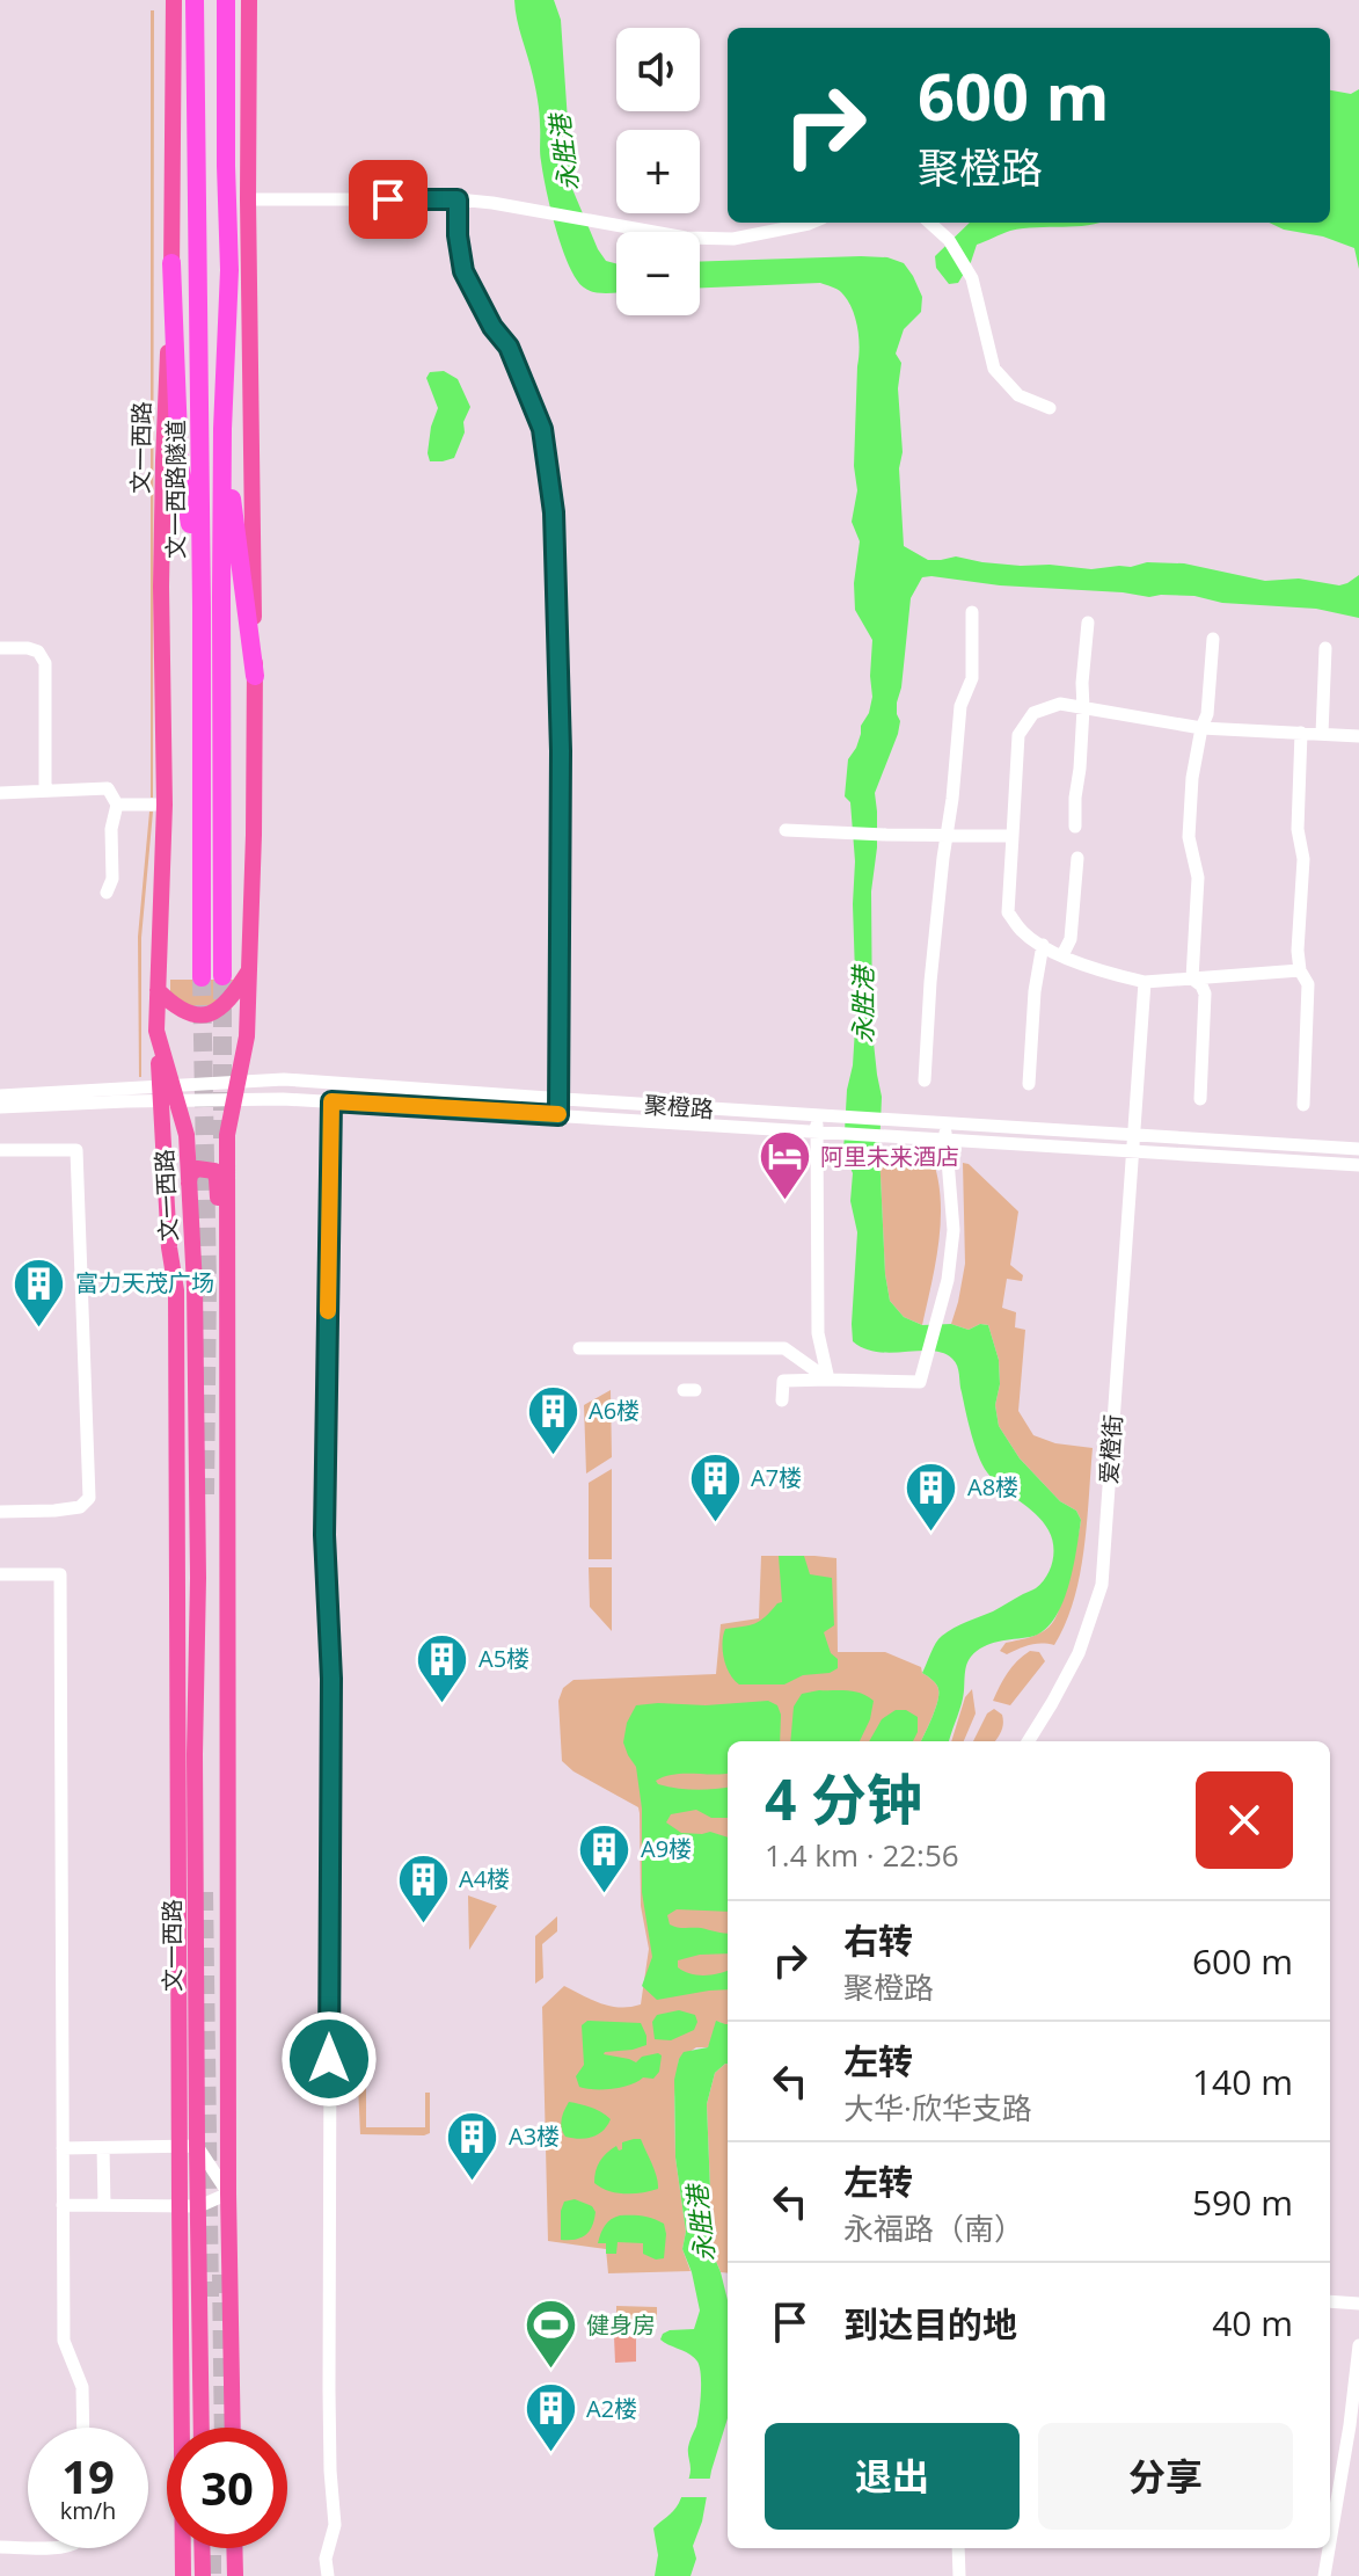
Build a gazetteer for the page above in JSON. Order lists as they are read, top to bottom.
{
  "streets": {
    "highway": ["文一西路隧道"],
    "main road": ["文一西路"],
    "street": ["聚橙路", "爱橙街"]
  },
  "crossings": [
    ["文一西路", "聚橙路"],
    ["聚橙路", "爱橙街"]
  ],
  "water": ["永胜港"],
  "places": {
    "hotel": ["阿里未来酒店"],
    "building": [
      "富力天茂广场",
      "A6楼",
      "A7楼",
      "A8楼",
      "A5楼",
      "A9楼",
      "A4楼",
      "A3楼",
      "A2楼"
    ],
    "sports": ["健身房"]
  },
  "page": {
    "map_buttons": ["+", "−"],
    "turn": ["600 m", "聚橙路"],
    "heading": ["4 分钟", "1.4 km · 22:56"],
    "list": [
      {
        "name": "右转",
        "note": "聚橙路",
        "value": "600 m"
      },
      {
        "name": "左转",
        "note": "大华·欣华支路",
        "value": "140 m"
      },
      {
        "name": "左转",
        "note": "永福路（南）",
        "value": "590 m"
      },
      {
        "name": "到达目的地",
        "value": "40 m"
      }
    ],
    "buttons": ["退出", "分享"],
    "speed": "19 km/h",
    "limit": "30"
  }
}
